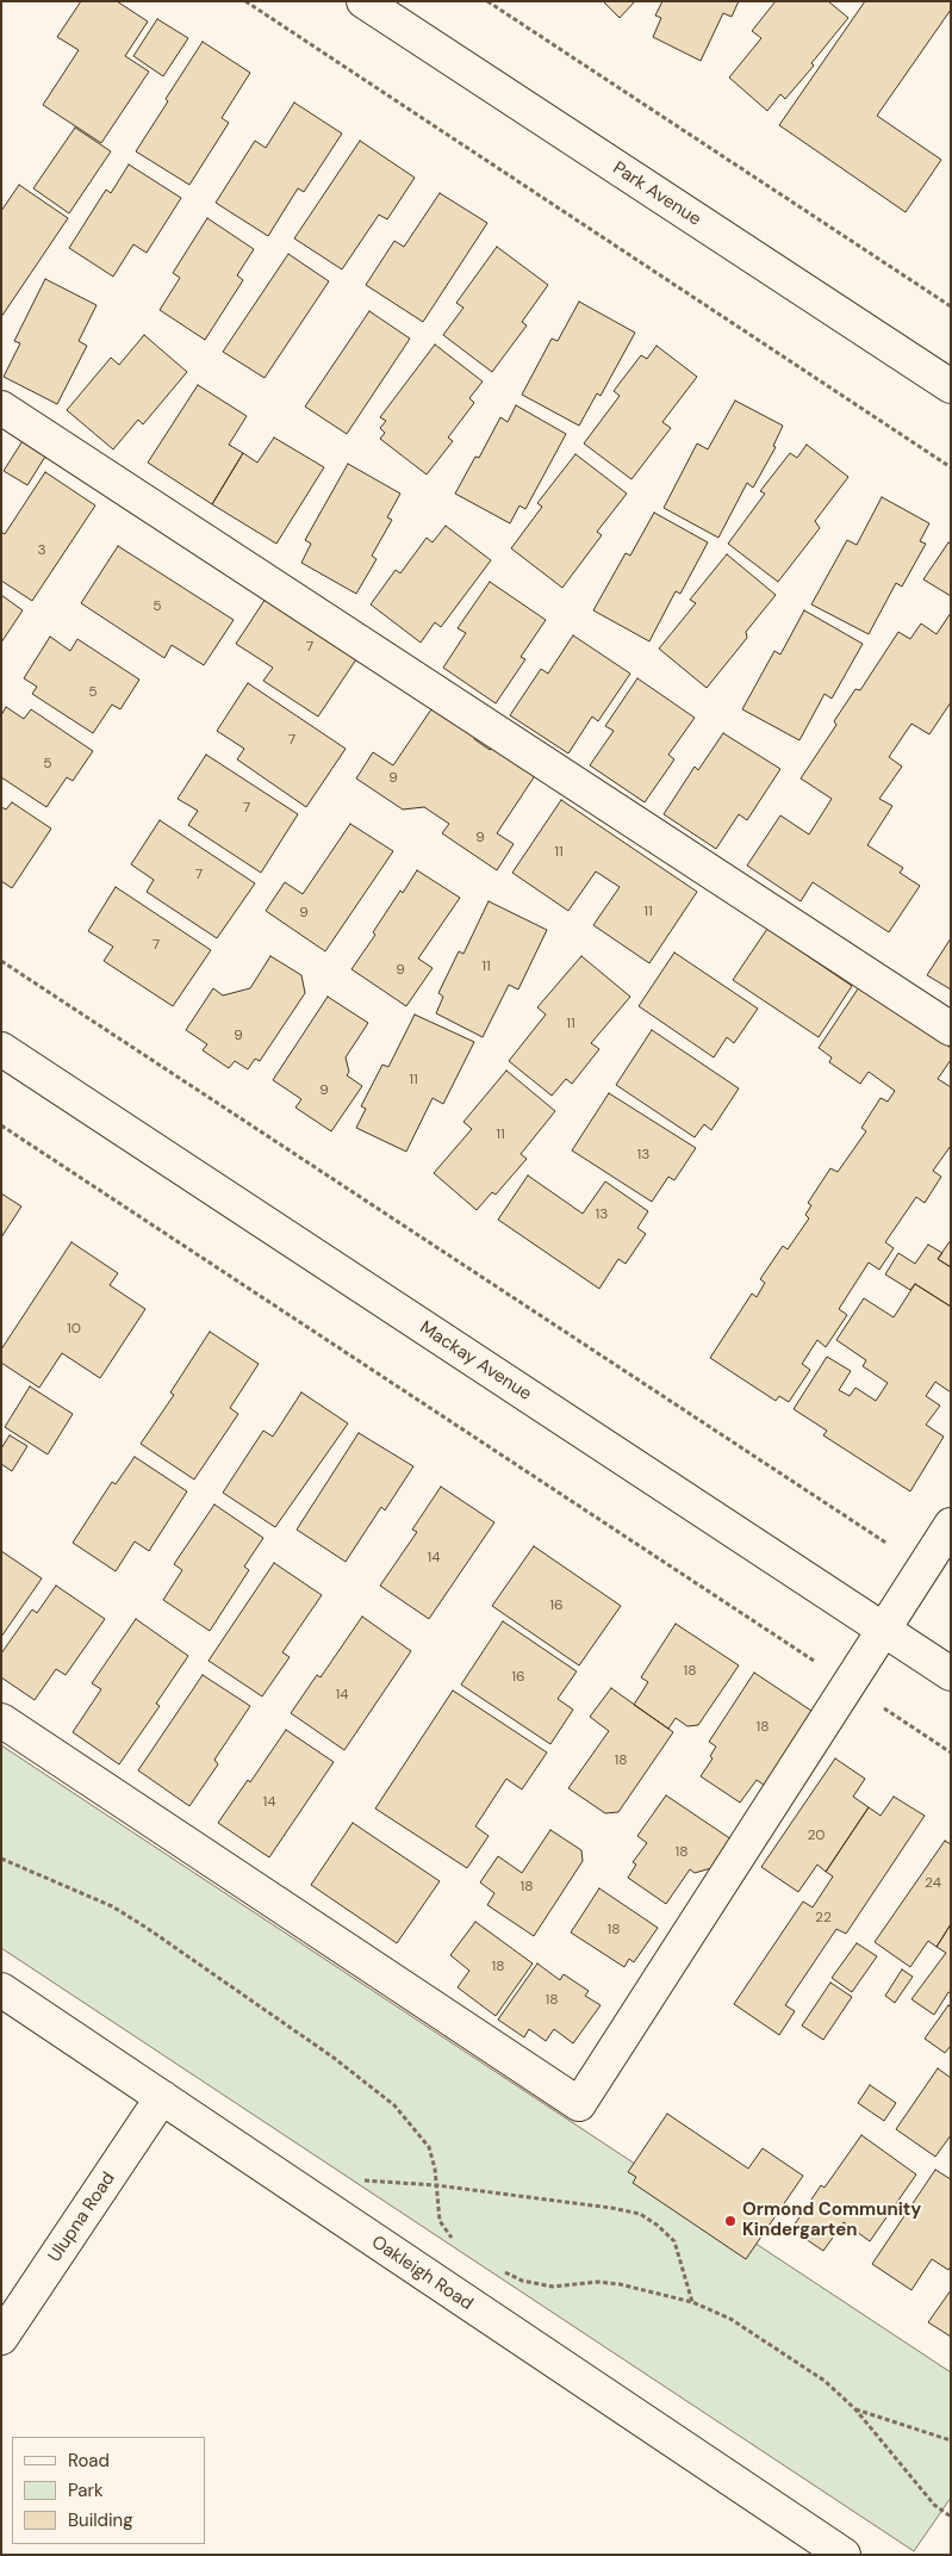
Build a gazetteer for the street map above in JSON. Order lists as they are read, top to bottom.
{
  "streets": {
    "street": [
      "Park Avenue",
      "Mackay Avenue",
      "Ulupna Road",
      "Oakleigh Road"
    ]
  },
  "crossings": [
    ["Ulupna Road", "Oakleigh Road"]
  ],
  "places": ["Ormond Community Kindergarten"],
  "house_numbers": [
    "3",
    "5",
    "7",
    "5",
    "7",
    "5",
    "9",
    "7",
    "9",
    "11",
    "7",
    "11",
    "9",
    "7",
    "11",
    "9",
    "11",
    "9",
    "11",
    "9",
    "11",
    "13",
    "13",
    "10",
    "14",
    "16",
    "18",
    "16",
    "14",
    "18",
    "18",
    "14",
    "20",
    "18",
    "24",
    "18",
    "22",
    "18",
    "18",
    "18"
  ],
  "legend": ["Road", "Park", "Building"]
}
